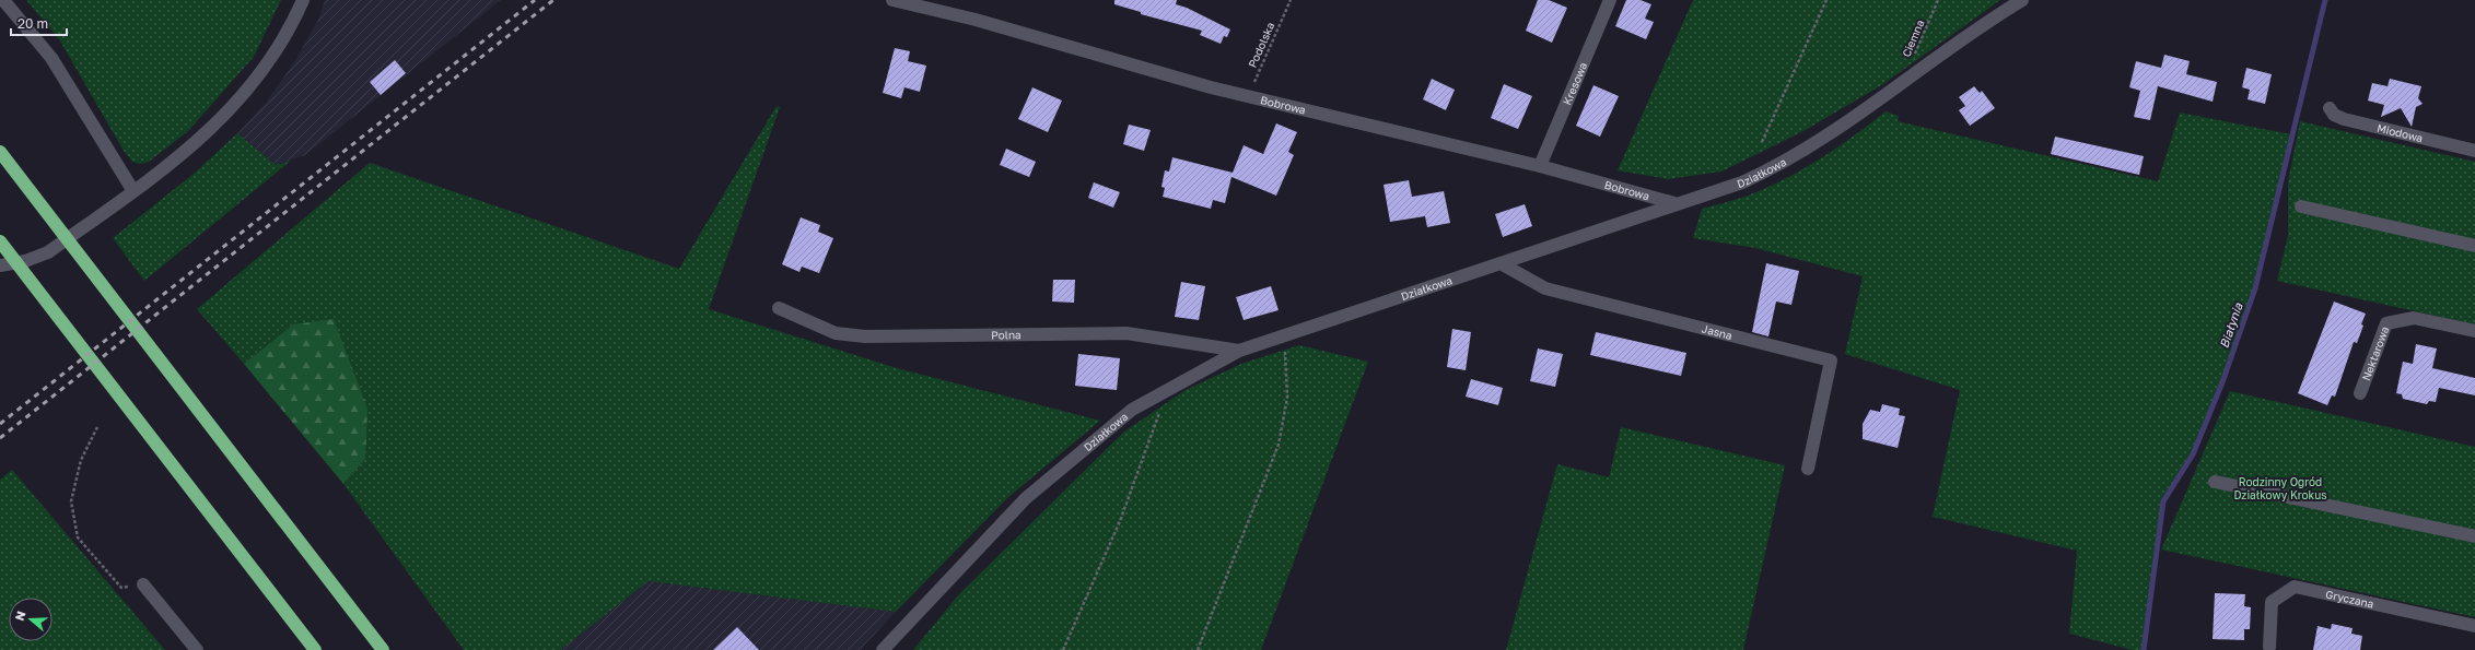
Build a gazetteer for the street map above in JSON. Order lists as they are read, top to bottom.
{
  "streets": {
    "street": [
      "Kresowa",
      "Bobrowa",
      "Miodowa",
      "Działkowa",
      "Jasna",
      "Polna",
      "Nektarowa",
      "Gryczana"
    ],
    "path": ["Ciemna", "Podolska"]
  },
  "crossings": [
    ["Ciemna", "Działkowa"],
    ["Podolska", "Bobrowa"],
    ["Kresowa", "Bobrowa"],
    ["Bobrowa", "Działkowa"],
    ["Działkowa", "Jasna"],
    ["Działkowa", "Polna"]
  ],
  "water": ["Białynia"],
  "parks": ["Rodzinny Ogród Działkowy Krokus"],
  "scale_bar": "20 m",
  "north": "left"
}
